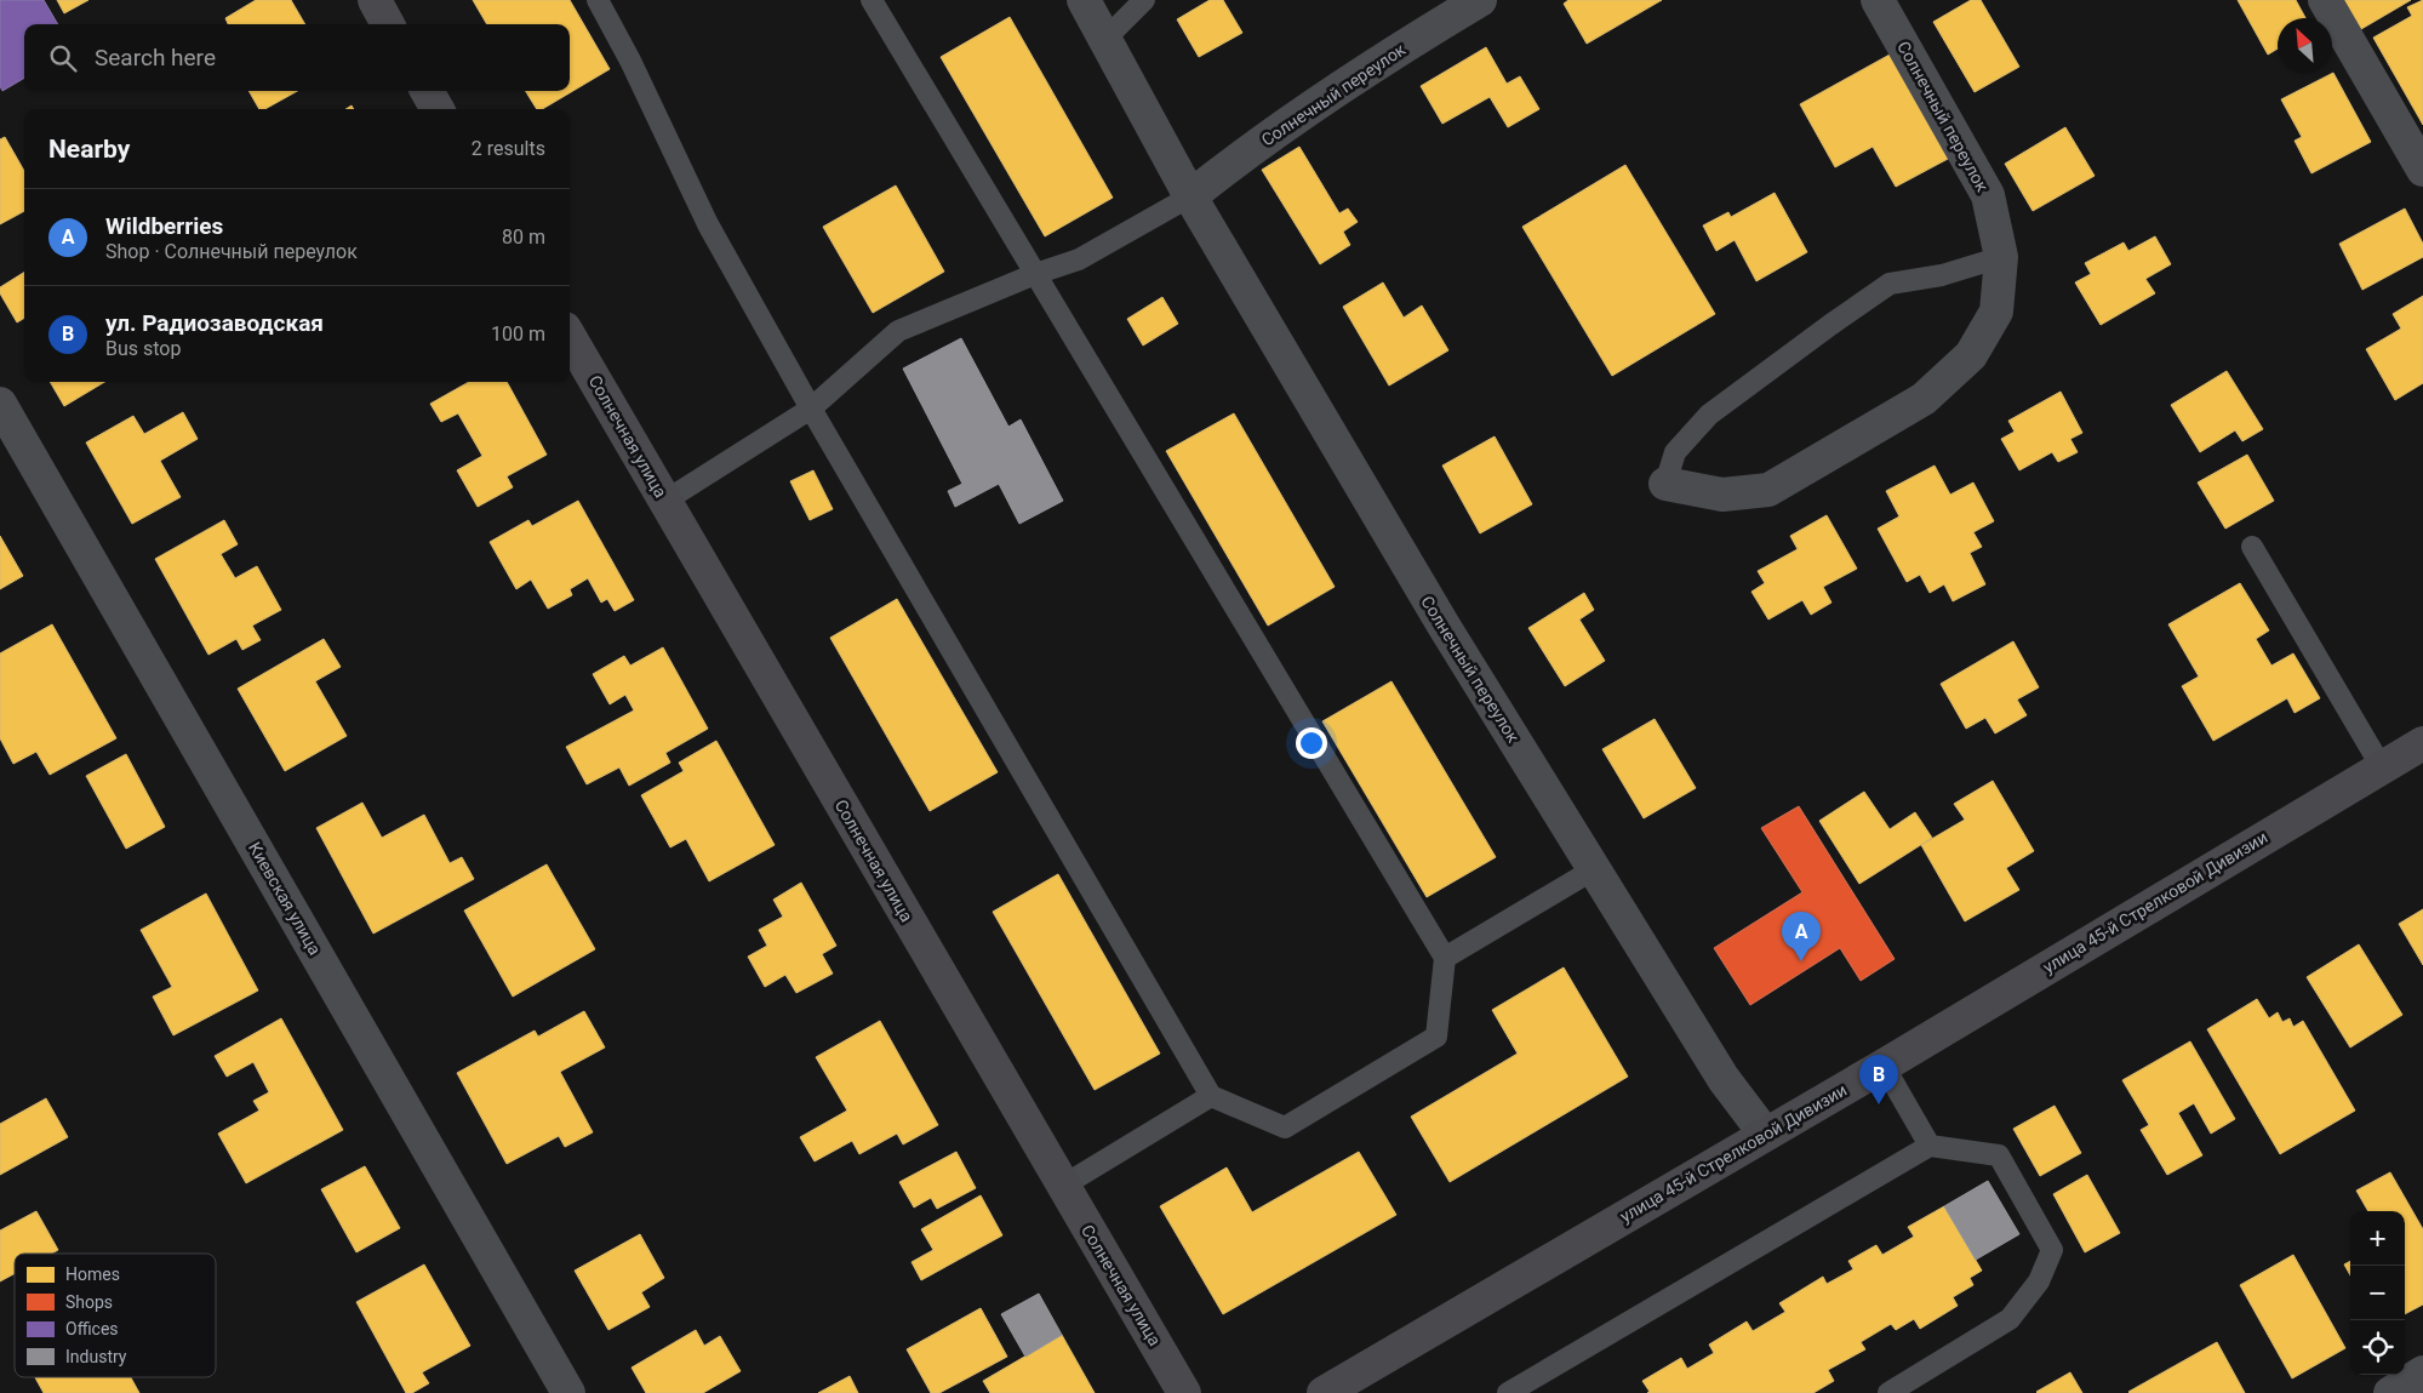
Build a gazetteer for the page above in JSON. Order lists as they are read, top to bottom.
{
  "streets": {
    "main road": ["Солнечная улица", "улица 45-й Стрелковой Дивизии"],
    "street": ["Солнечный переулок", "Киевская улица"]
  },
  "crossings": [
    ["Солнечный переулок", "улица 45-й Стрелковой Дивизии"]
  ],
  "legend": [
    "Homes",
    "Shops",
    "Offices",
    "Industry"
  ],
  "north": "top left",
  "page": {
    "search": "Search here",
    "heading": ["Nearby", "2 results"],
    "list": [
      {
        "mark": "A",
        "name": "Wildberries",
        "note": "Shop · Солнечный переулок",
        "value": "80 m"
      },
      {
        "mark": "B",
        "name": "ул. Радиозаводская",
        "note": "Bus stop",
        "value": "100 m"
      }
    ],
    "pins": ["A", "B"],
    "map_buttons": ["+", "−"]
  }
}
